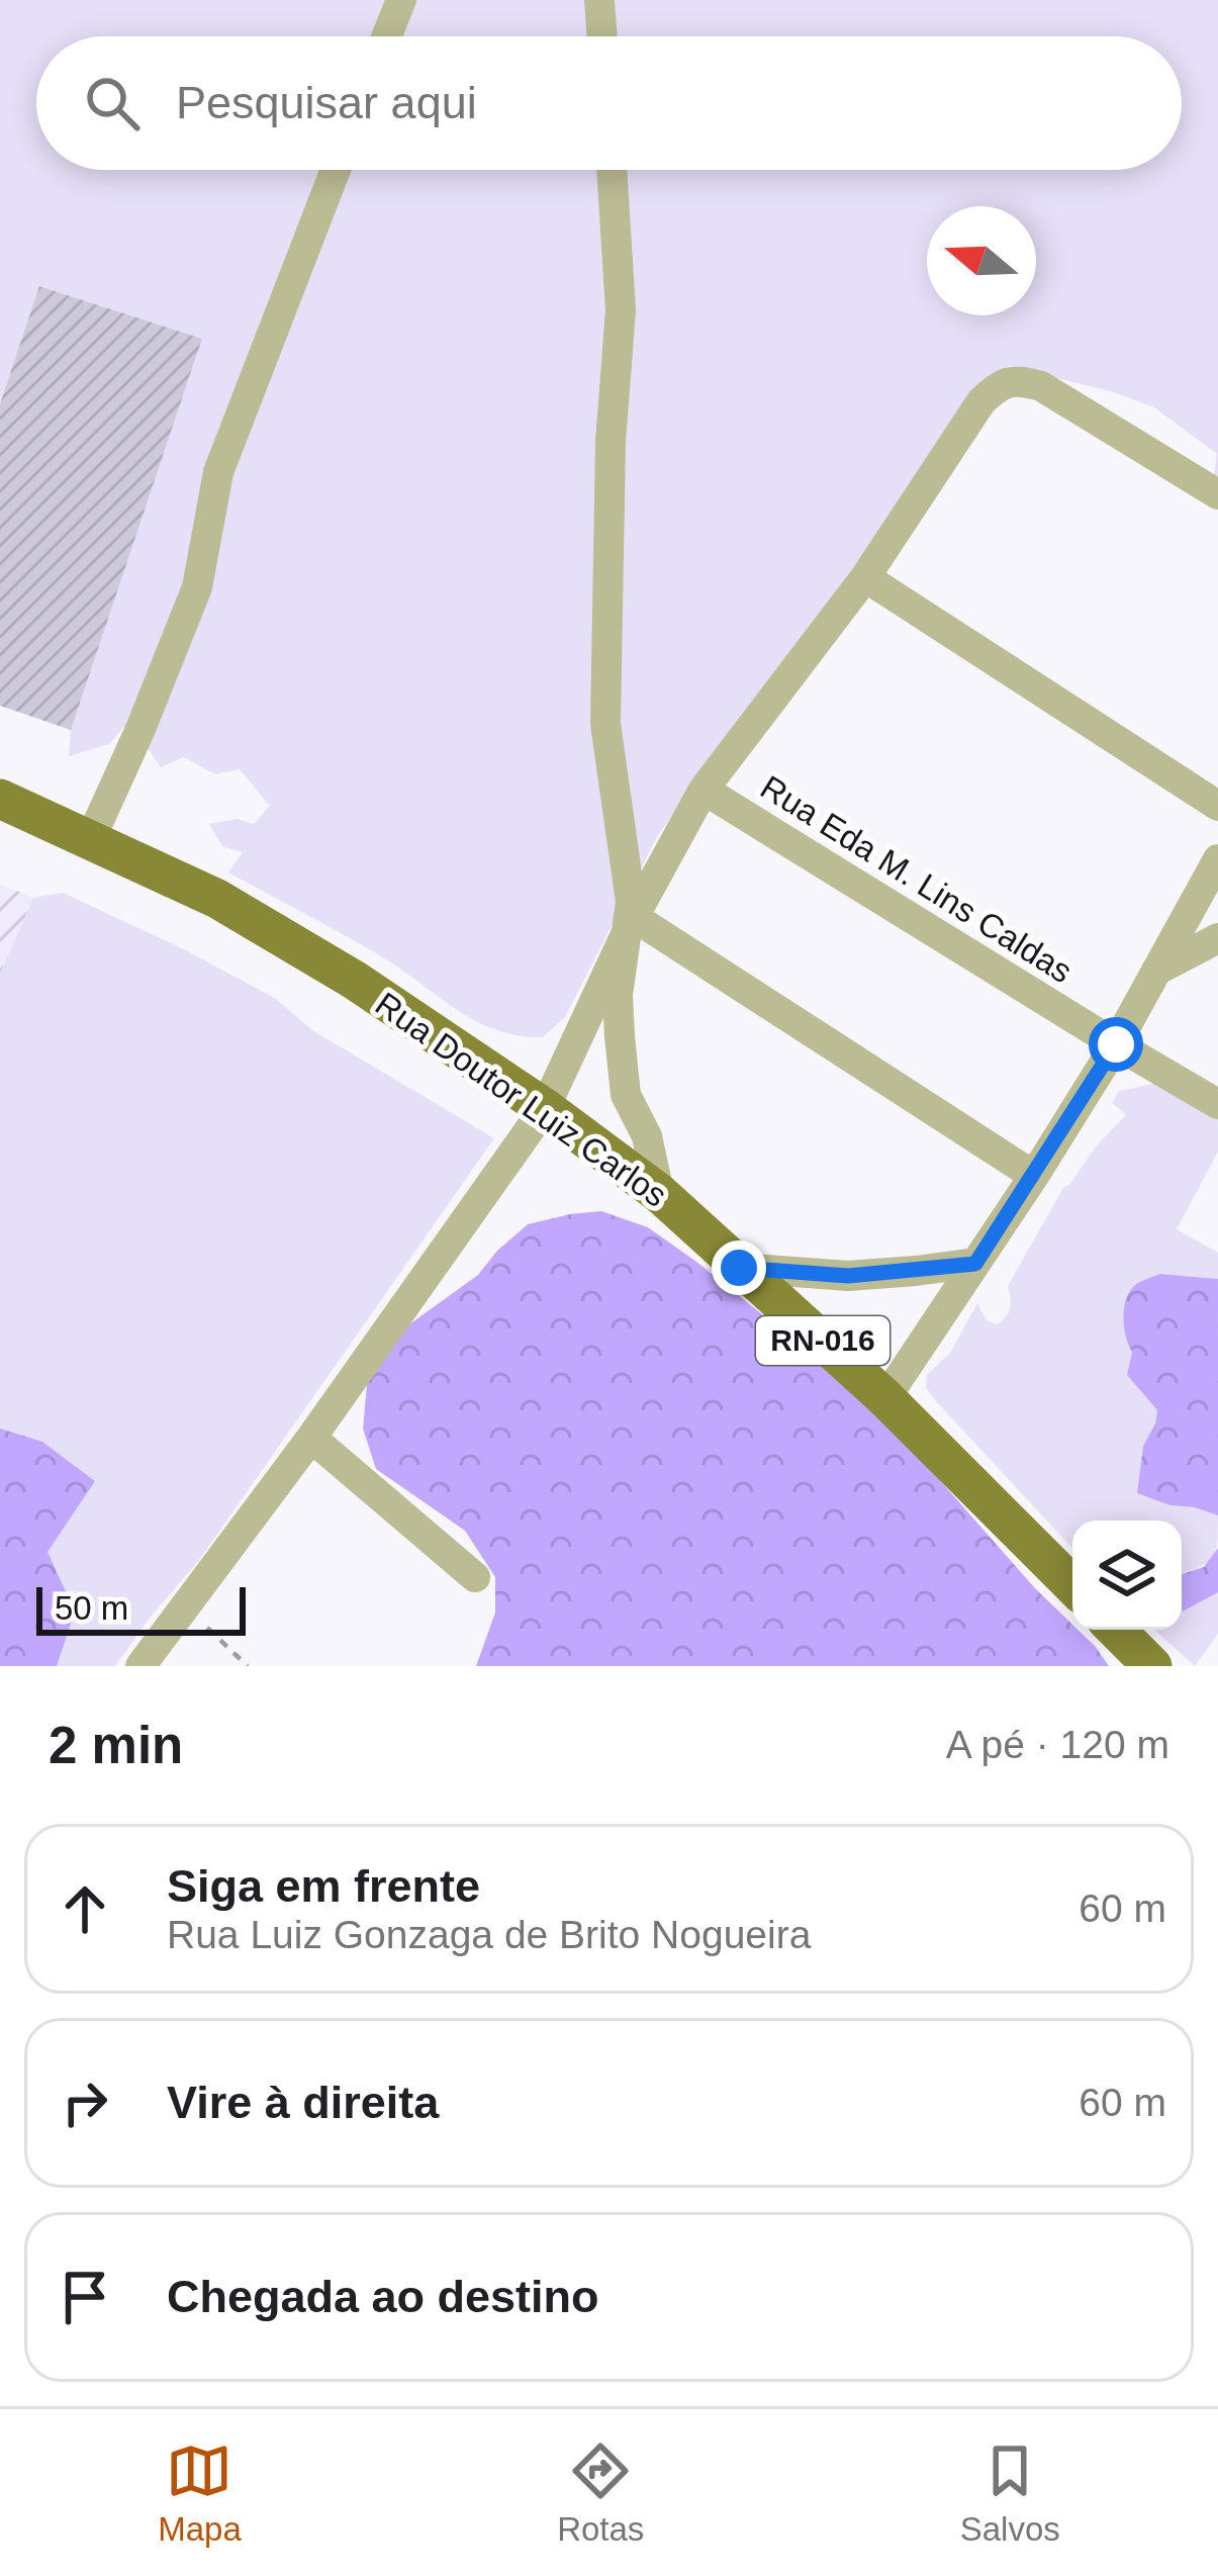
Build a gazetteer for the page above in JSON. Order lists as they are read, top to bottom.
{
  "streets": {
    "main road": ["Rua Doutor Luiz Carlos", "RN-016"],
    "street": ["Rua Eda M. Lins Caldas"]
  },
  "scale_bar": "50 m",
  "north": "left",
  "page": {
    "search": "Pesquisar aqui",
    "scale": "50 m",
    "heading": ["2 min", "A pé · 120 m"],
    "list": [
      ["Siga em frente", "Rua Luiz Gonzaga de Brito Nogueira", "60 m"],
      ["Vire à direita", "60 m"],
      "Chegada ao destino"
    ],
    "nav": ["Mapa", "Rotas", "Salvos"]
  }
}
